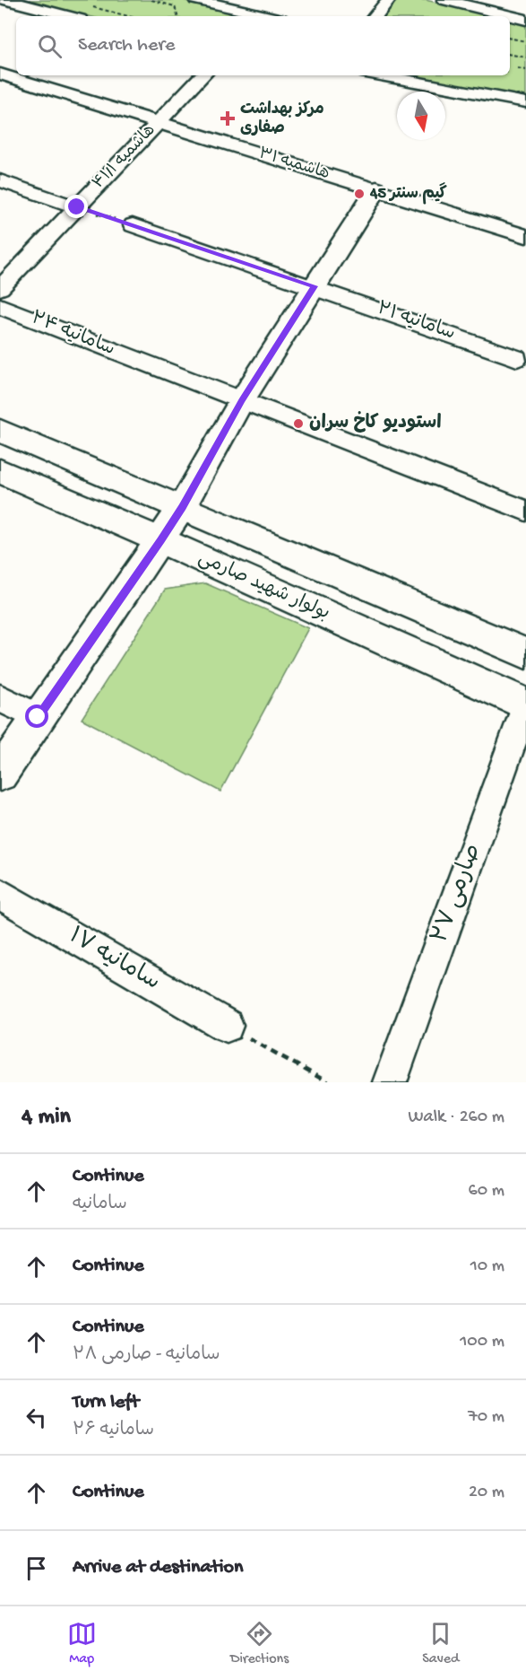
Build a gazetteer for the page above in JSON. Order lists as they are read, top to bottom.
{
  "streets": {
    "main road": ["بولوار شهید صارمی"],
    "street": [
      "هاشمیه ۴۱/۱",
      "هاشمیه ۳۱",
      "سامانیه ۲۱",
      "سامانیه ۲۴",
      "صارمی ۲۷",
      "سامانیه ۱۷"
    ]
  },
  "crossings": [
    ["هاشمیه ۴۱/۱", "هاشمیه ۳۱"],
    ["بولوار شهید صارمی", "صارمی ۲۷"]
  ],
  "places": {
    "health": ["مرکز بهداشت صفاری"],
    "other": ["گیم سنتر 45", "استودیو کاخ سران"]
  },
  "north": "bottom",
  "page": {
    "search": "Search here",
    "heading": ["4 min", "Walk · 260 m"],
    "list": [
      ["Continue", "سامانیه", "60 m"],
      ["Continue", "10 m"],
      ["Continue", "سامانیه - صارمی ۲۸", "100 m"],
      ["Turn left", "سامانیه ۲۶", "70 m"],
      ["Continue", "20 m"],
      "Arrive at destination"
    ],
    "nav": ["Map", "Directions", "Saved"]
  }
}
